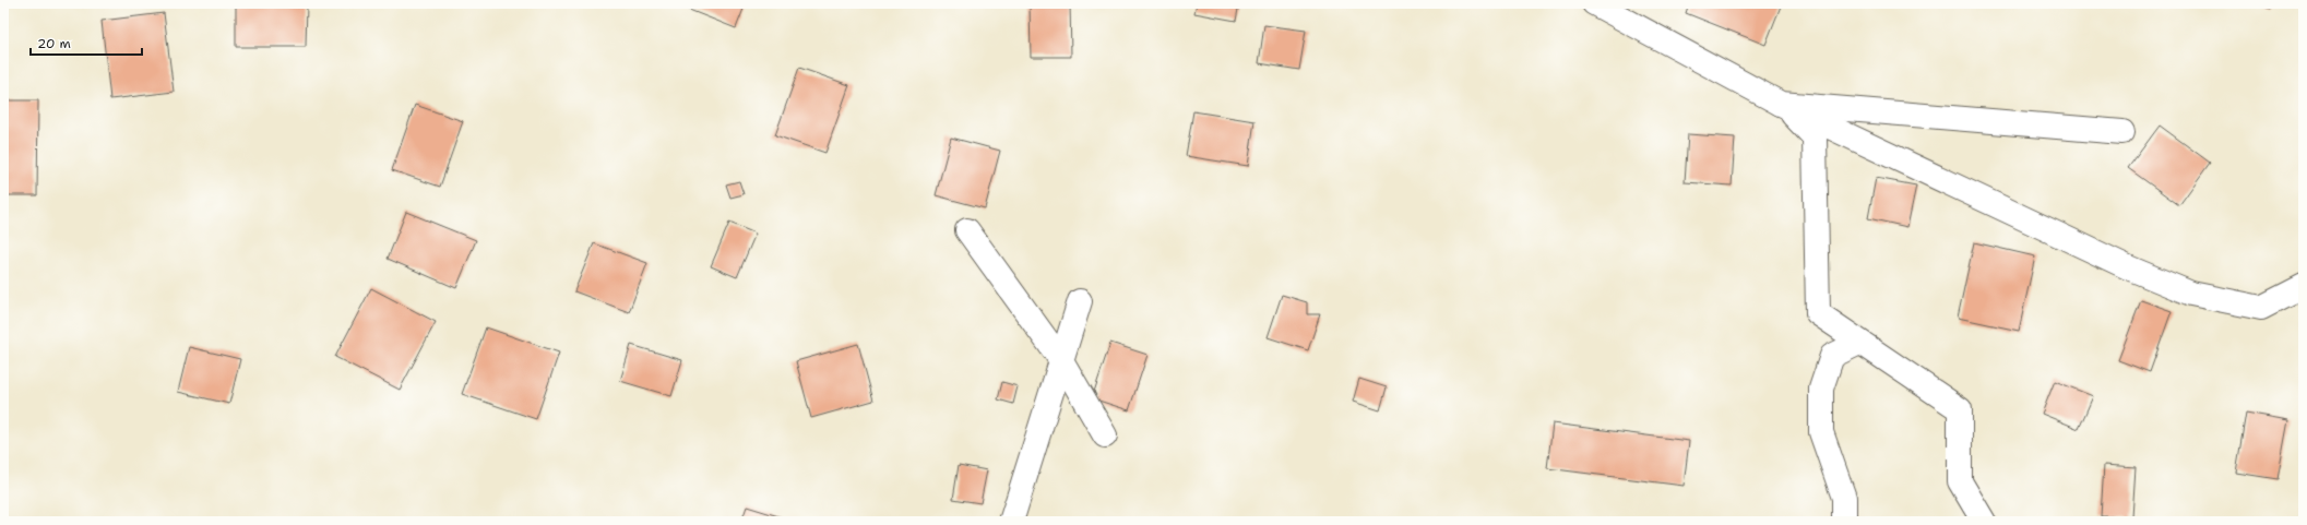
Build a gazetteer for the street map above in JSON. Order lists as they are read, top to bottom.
{
  "scale_bar": "20 m"
}
